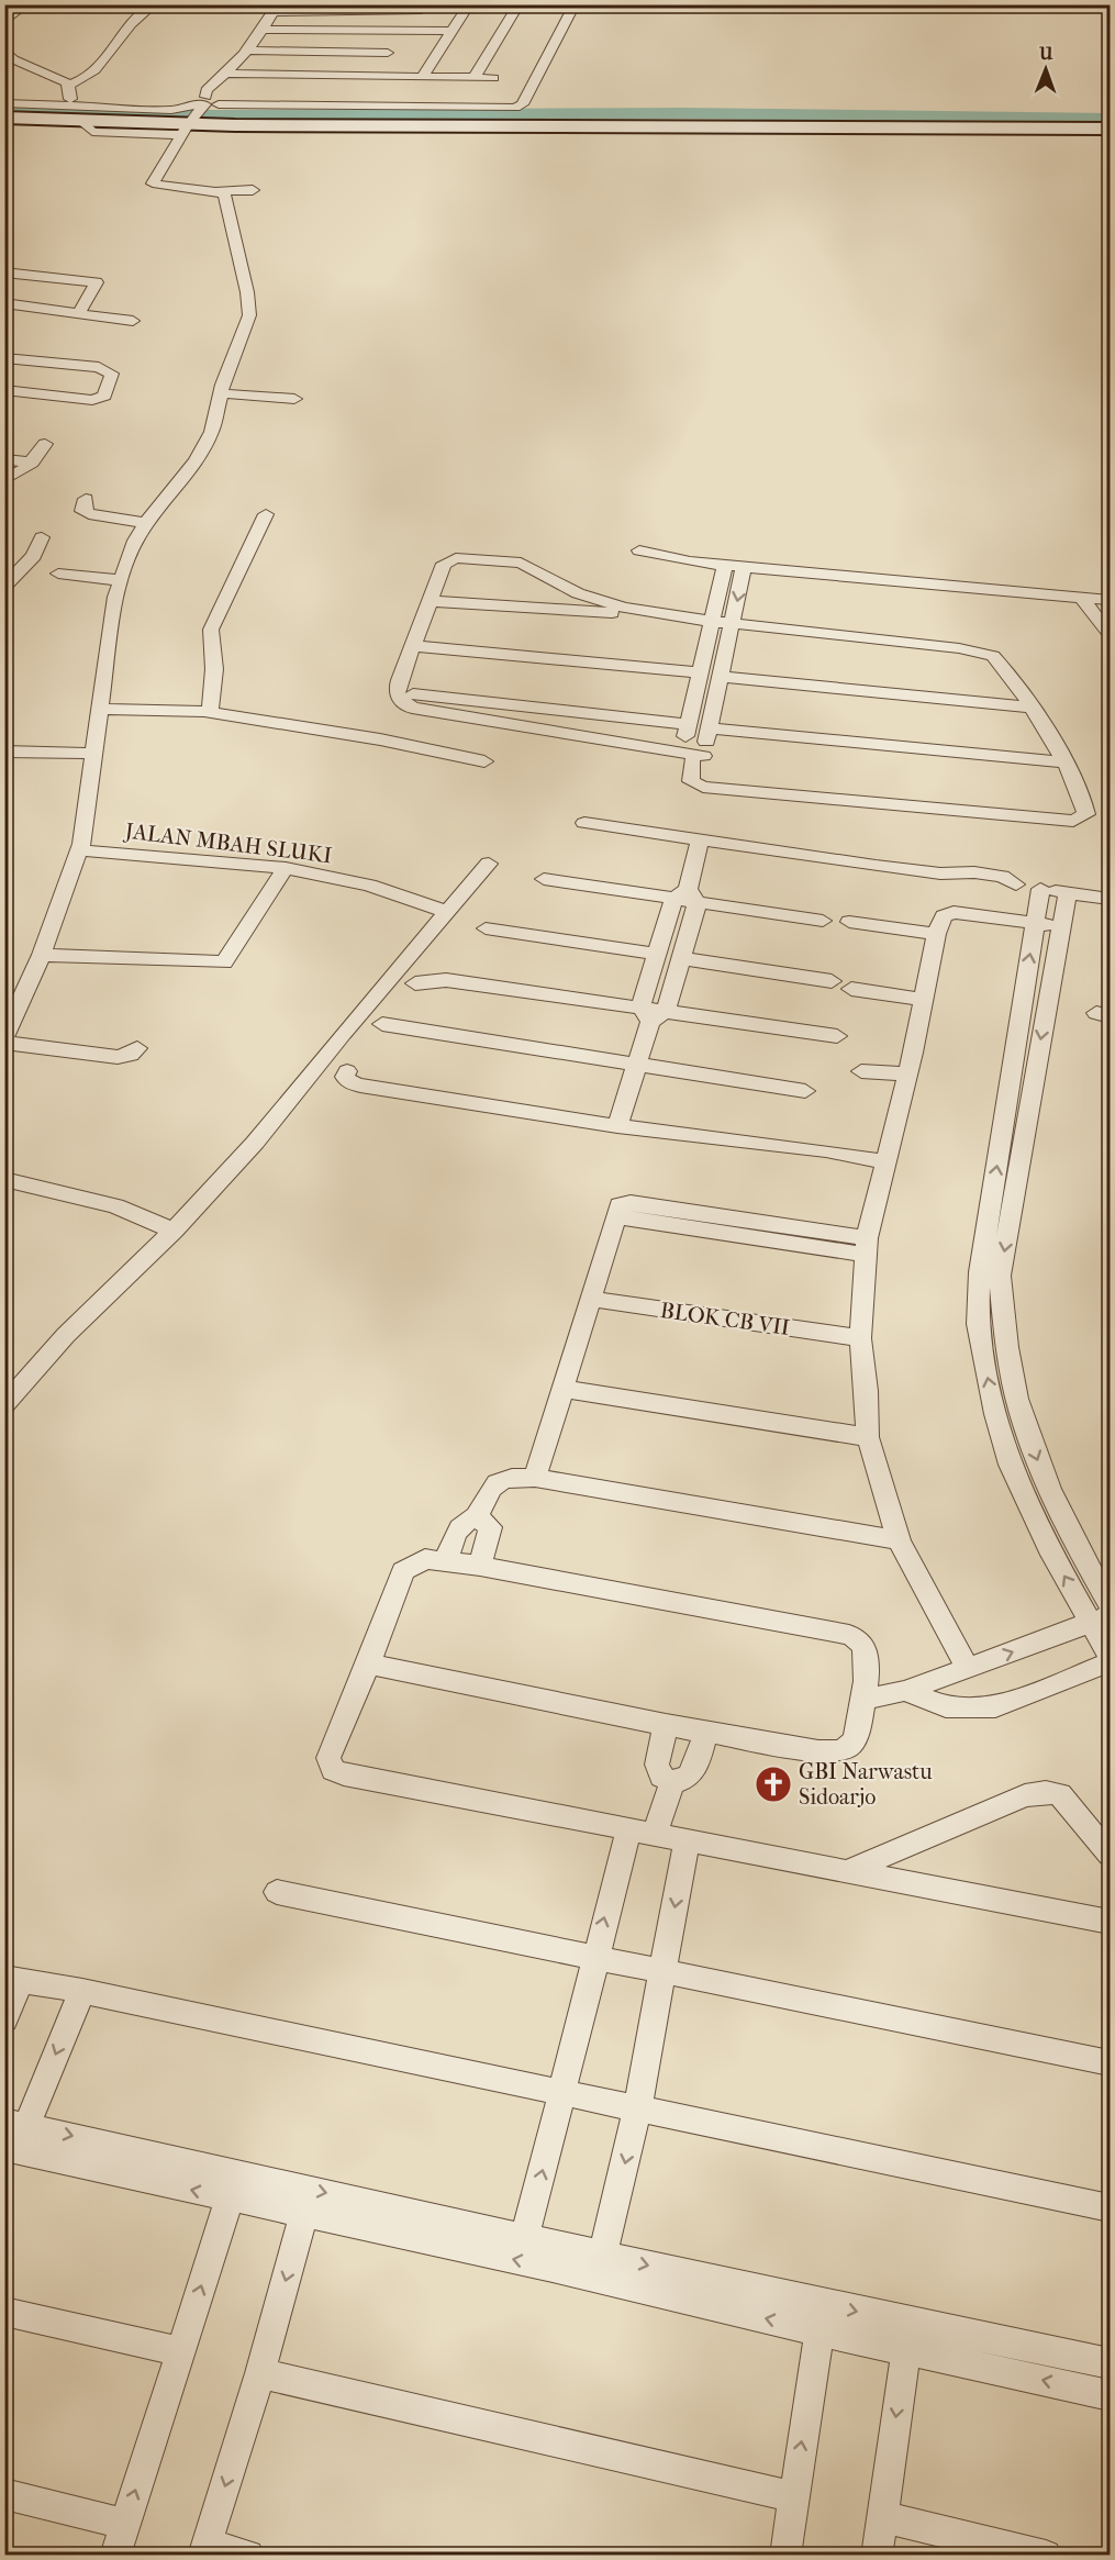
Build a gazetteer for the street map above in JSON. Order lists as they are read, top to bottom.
{
  "streets": {
    "street": ["JALAN MBAH SLUKI", "BLOK CB VII"]
  },
  "places": {
    "church": ["GBI Narwastu Sidoarjo"]
  },
  "north": "top"
}
